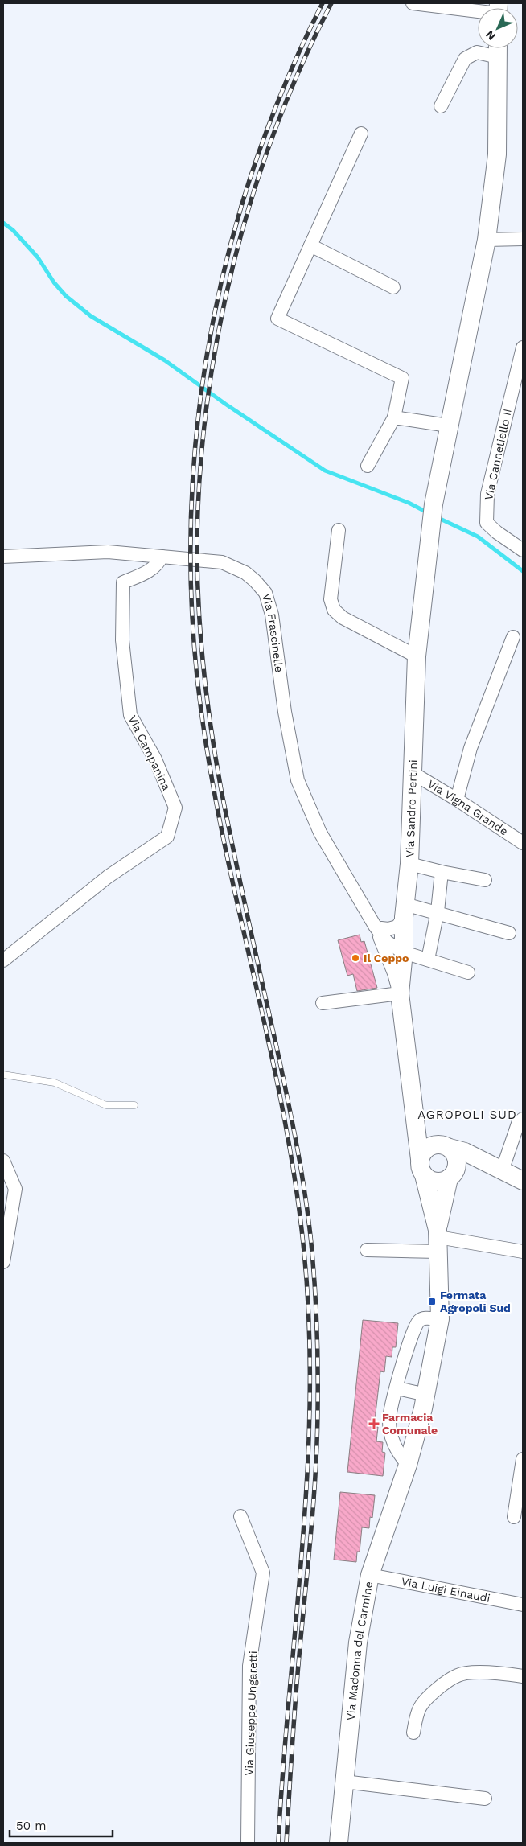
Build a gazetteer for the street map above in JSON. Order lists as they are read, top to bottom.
{
  "streets": {
    "street": [
      "Via Cannetiello II",
      "Via Frascinelle",
      "Via Campanina",
      "Via Vigna Grande",
      "Via Sandro Pertini",
      "Via Luigi Einaudi",
      "Via Madonna del Carmine",
      "Via Giuseppe Ungaretti"
    ]
  },
  "crossings": [
    ["Via Frascinelle", "Via Campanina"],
    ["Via Frascinelle", "Via Sandro Pertini"],
    ["Via Vigna Grande", "Via Sandro Pertini"],
    ["Via Sandro Pertini", "Via Madonna del Carmine"],
    ["Via Luigi Einaudi", "Via Madonna del Carmine"]
  ],
  "districts": ["AGROPOLI SUD"],
  "places": {
    "other": ["Il Ceppo"],
    "transit": ["Fermata Agropoli Sud"],
    "health": ["Farmacia Comunale"]
  },
  "scale_bar": "50 m",
  "north": "bottom left"
}
